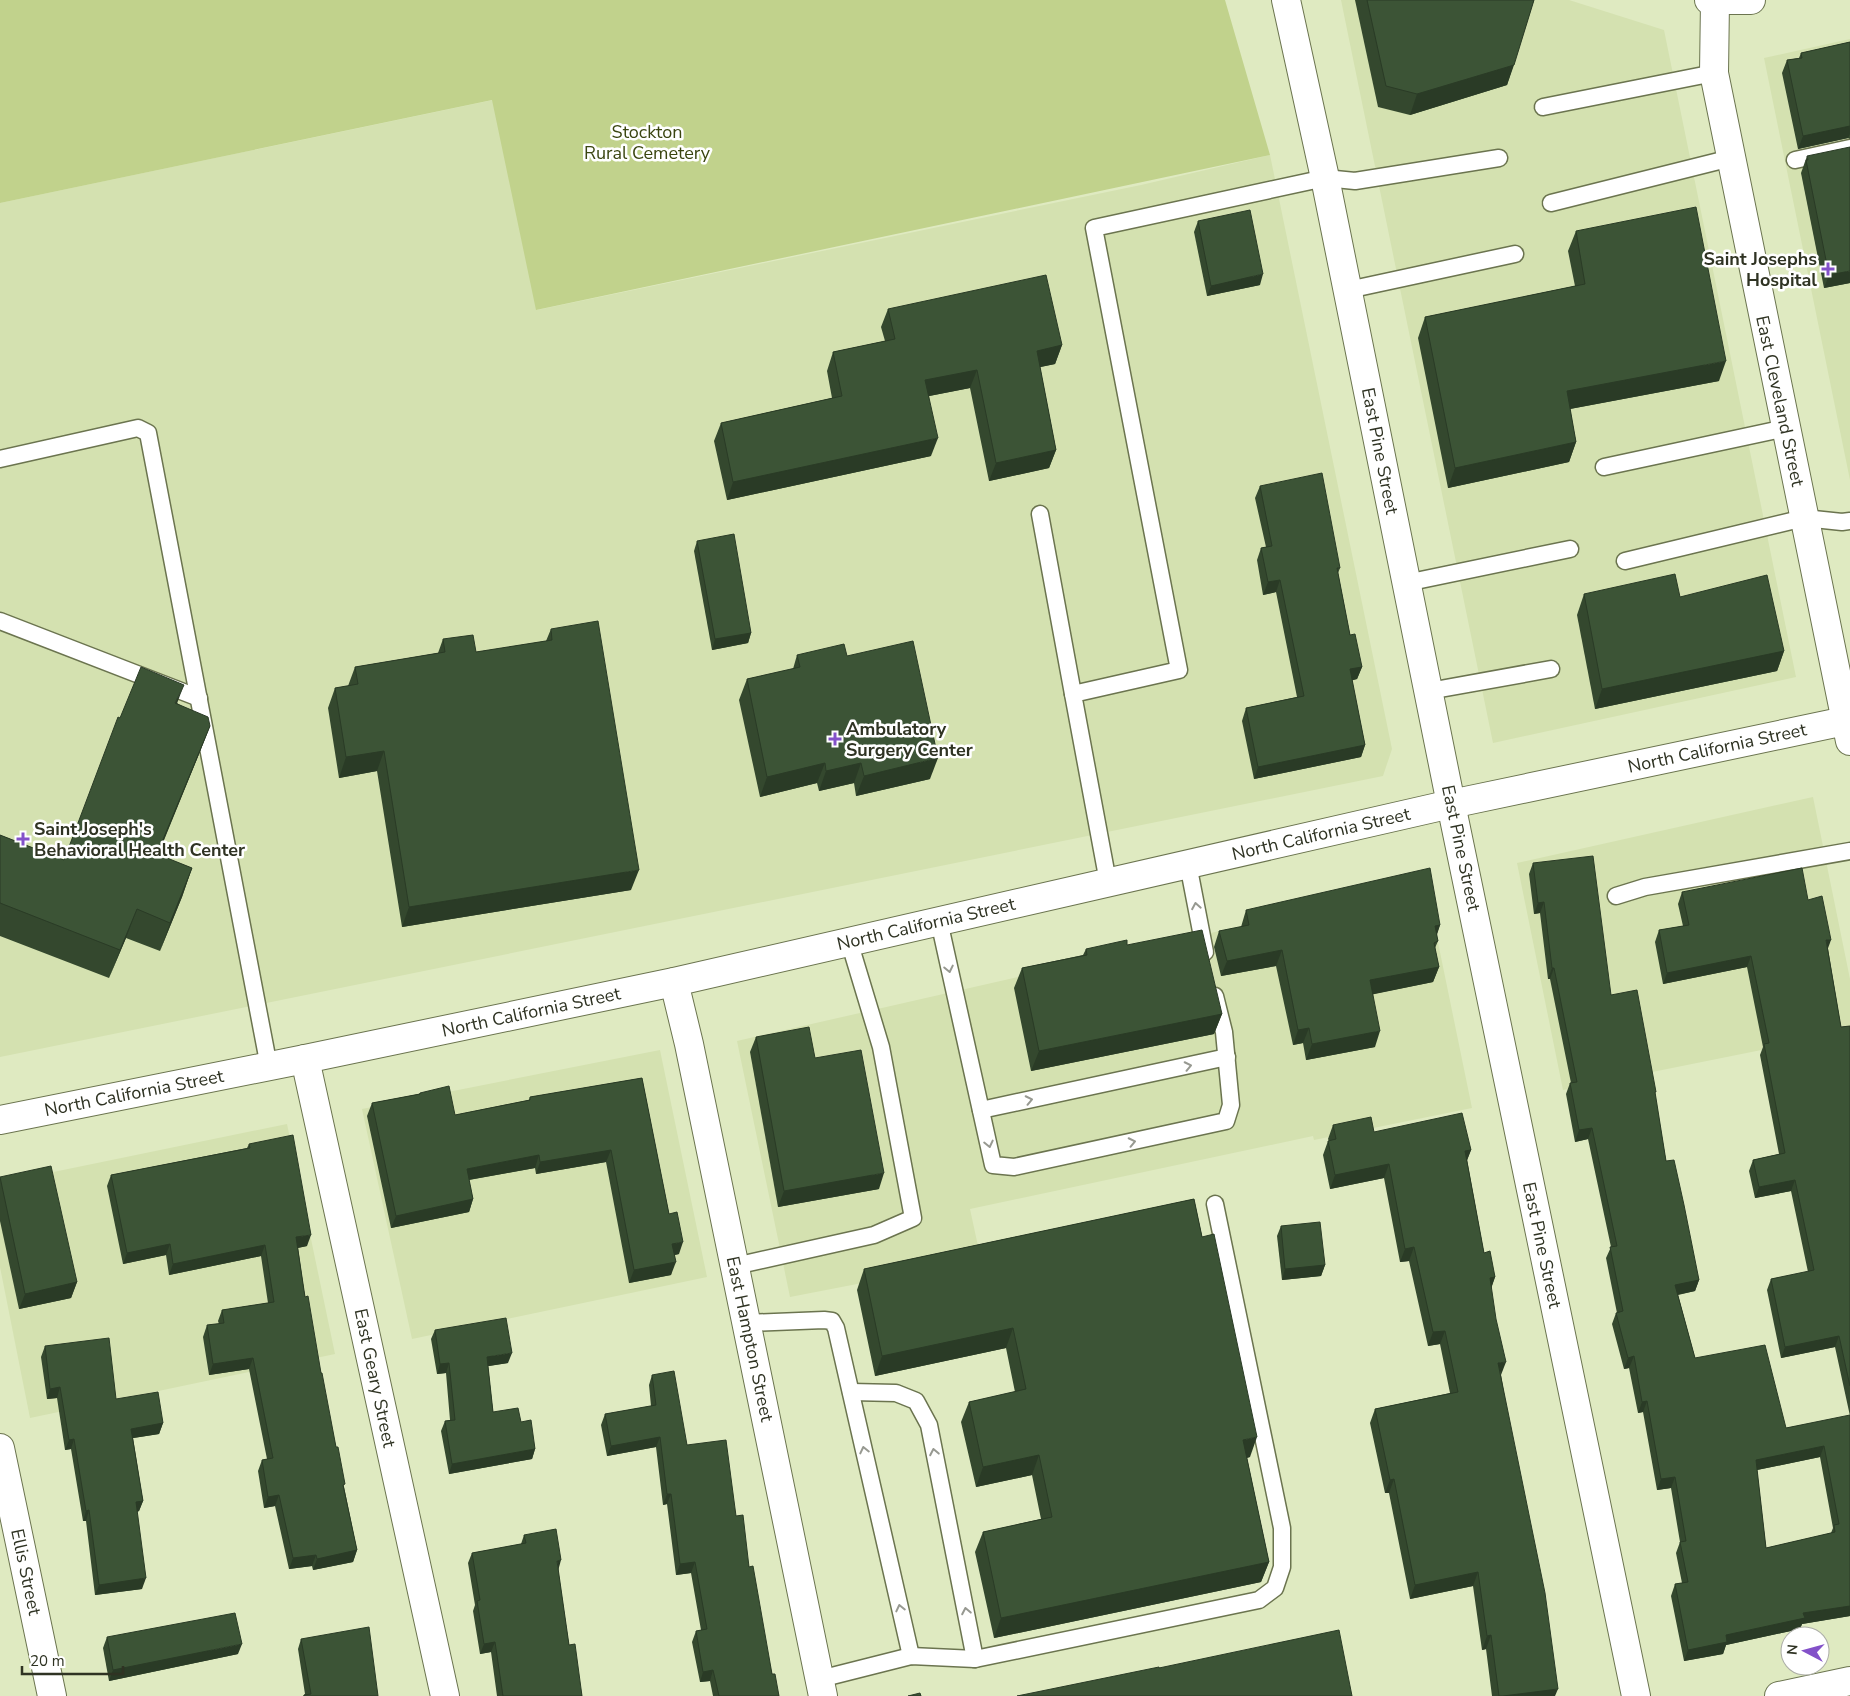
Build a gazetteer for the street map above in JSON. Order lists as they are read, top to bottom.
{
  "streets": {
    "street": [
      "East Cleveland Street",
      "East Pine Street",
      "North California Street",
      "East Hampton Street",
      "East Geary Street",
      "Ellis Street"
    ]
  },
  "crossings": [
    ["East Cleveland Street", "North California Street"],
    ["East Pine Street", "North California Street"],
    ["North California Street", "East Hampton Street"],
    ["North California Street", "East Geary Street"]
  ],
  "parks": ["Stockton Rural Cemetery"],
  "places": {
    "health": ["Saint Josephs Hospital", "Ambulatory Surgery Center", "Saint Joseph's Behavioral Health Center"]
  },
  "scale_bar": "20 m",
  "north": "left"
}
